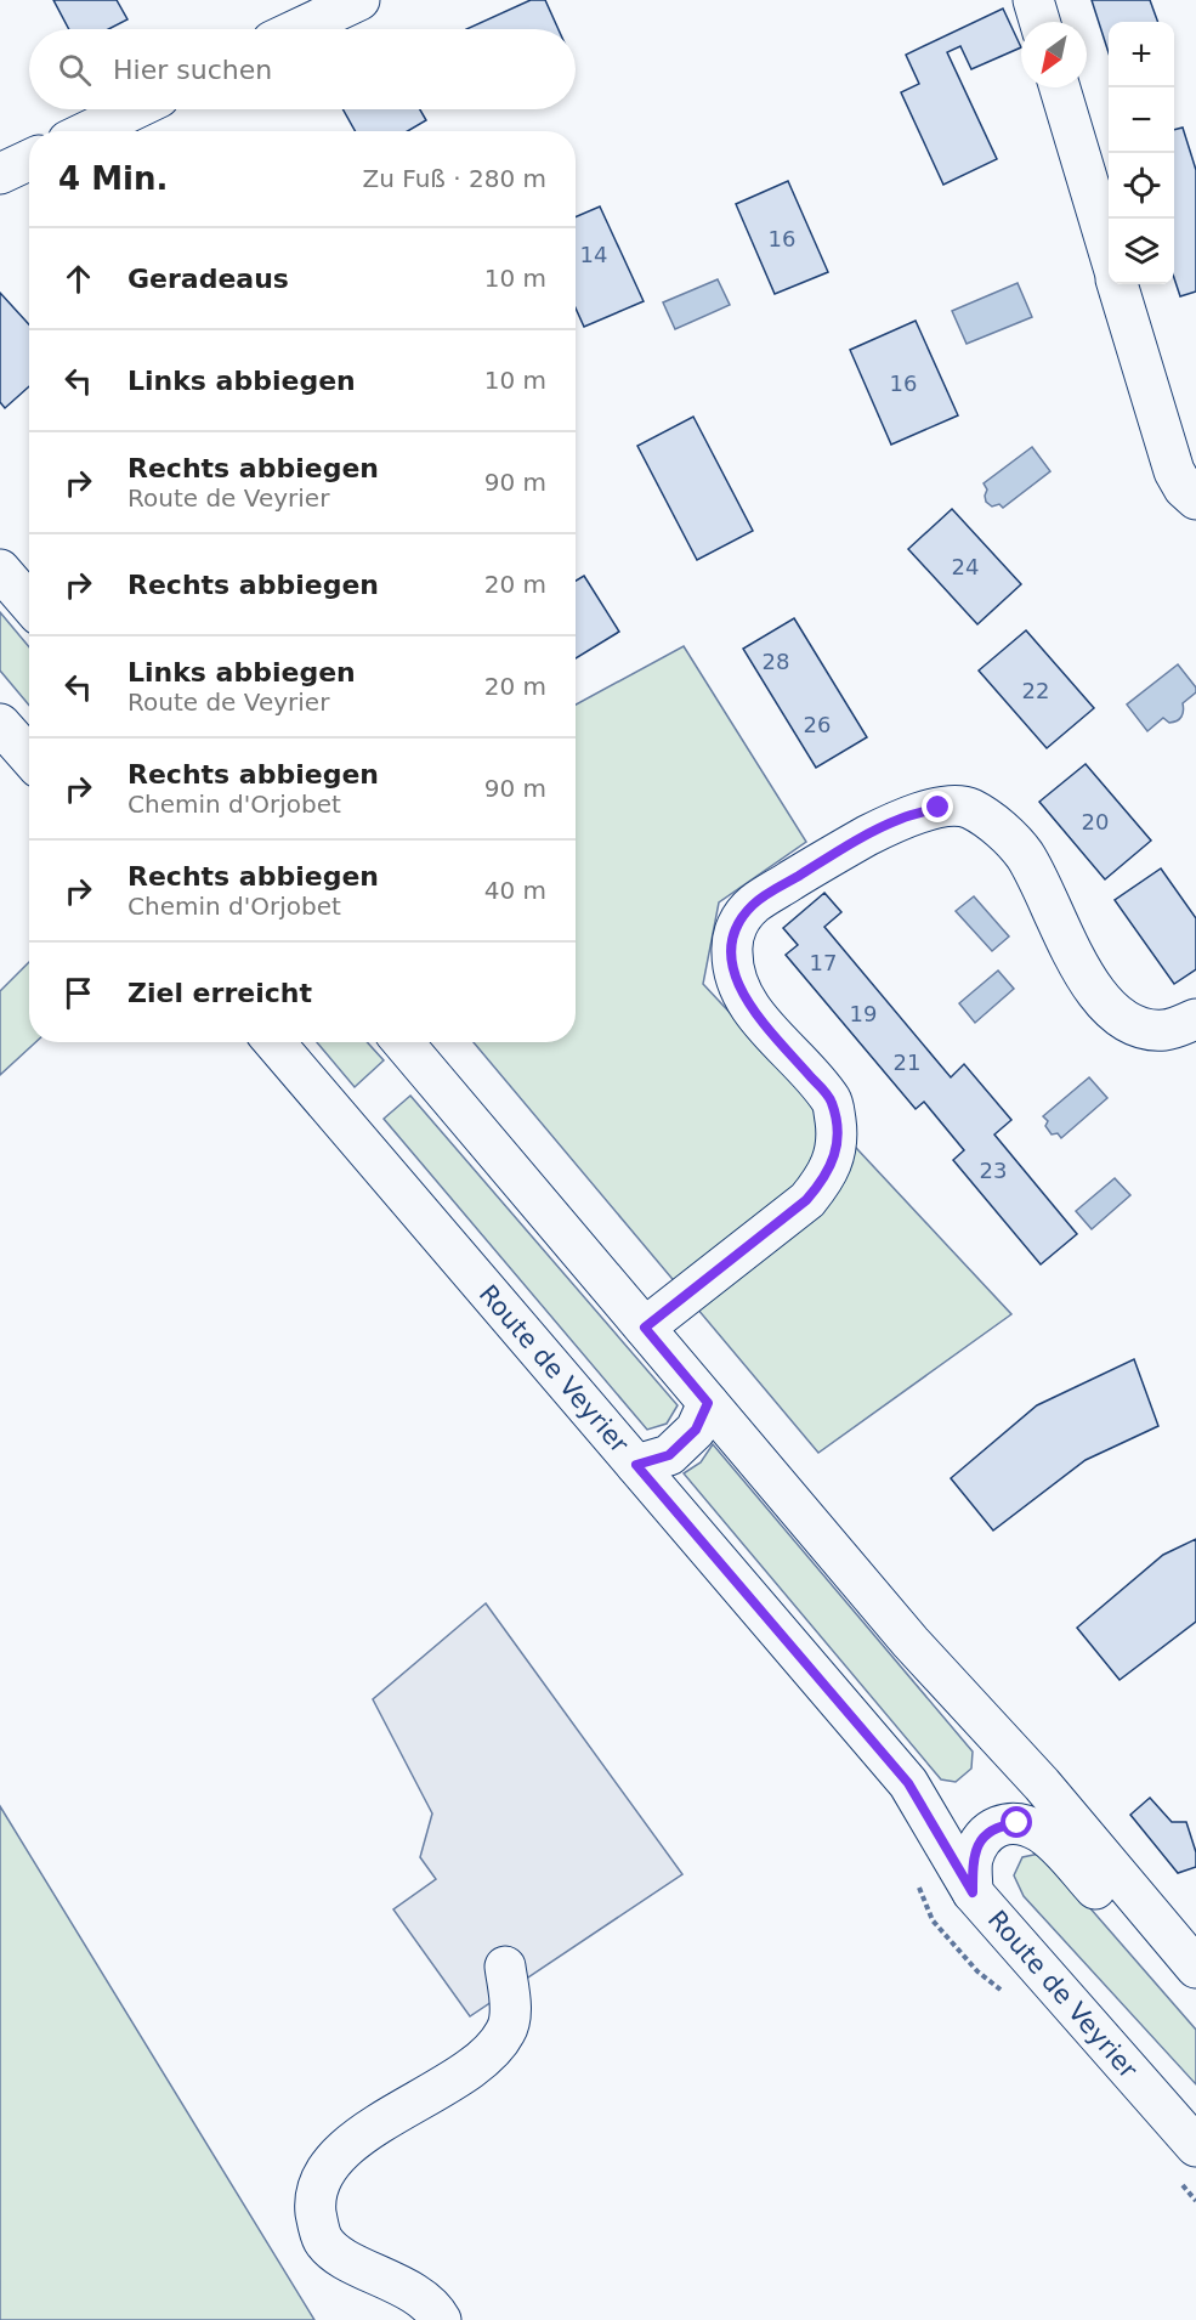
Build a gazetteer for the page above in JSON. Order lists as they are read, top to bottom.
{
  "streets": {
    "main road": ["Route de Veyrier"]
  },
  "house_numbers": [
    "16",
    "14",
    "16",
    "24",
    "28",
    "22",
    "26",
    "20",
    "17",
    "19",
    "21",
    "23"
  ],
  "north": "bottom left",
  "page": {
    "map_buttons": ["+", "−"],
    "search": "Hier suchen",
    "heading": ["4 Min.", "Zu Fuß · 280 m"],
    "list": [
      ["Geradeaus", "10 m"],
      ["Links abbiegen", "10 m"],
      ["Rechts abbiegen", "Route de Veyrier", "90 m"],
      ["Rechts abbiegen", "20 m"],
      ["Links abbiegen", "Route de Veyrier", "20 m"],
      ["Rechts abbiegen", "Chemin d'Orjobet", "90 m"],
      ["Rechts abbiegen", "Chemin d'Orjobet", "40 m"],
      "Ziel erreicht"
    ]
  }
}
